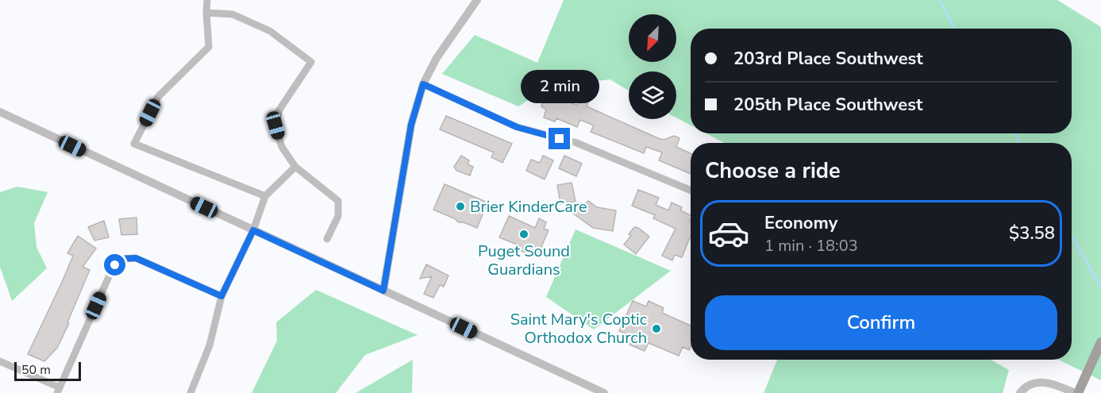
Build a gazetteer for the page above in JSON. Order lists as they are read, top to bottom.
{
  "places": ["Brier KinderCare", "Puget Sound Guardians", "Saint Mary's Coptic Orthodox Church"],
  "scale_bar": "50 m",
  "north": "bottom left",
  "page": {
    "banner": ["203rd Place Southwest", "205th Place Southwest"],
    "bubble": "2 min",
    "heading": "Choose a ride",
    "list": [
      {
        "name": "Economy",
        "note": "1 min · 18:03",
        "value": "$3.58"
      }
    ],
    "buttons": "Confirm",
    "scale": "50 m"
  }
}
